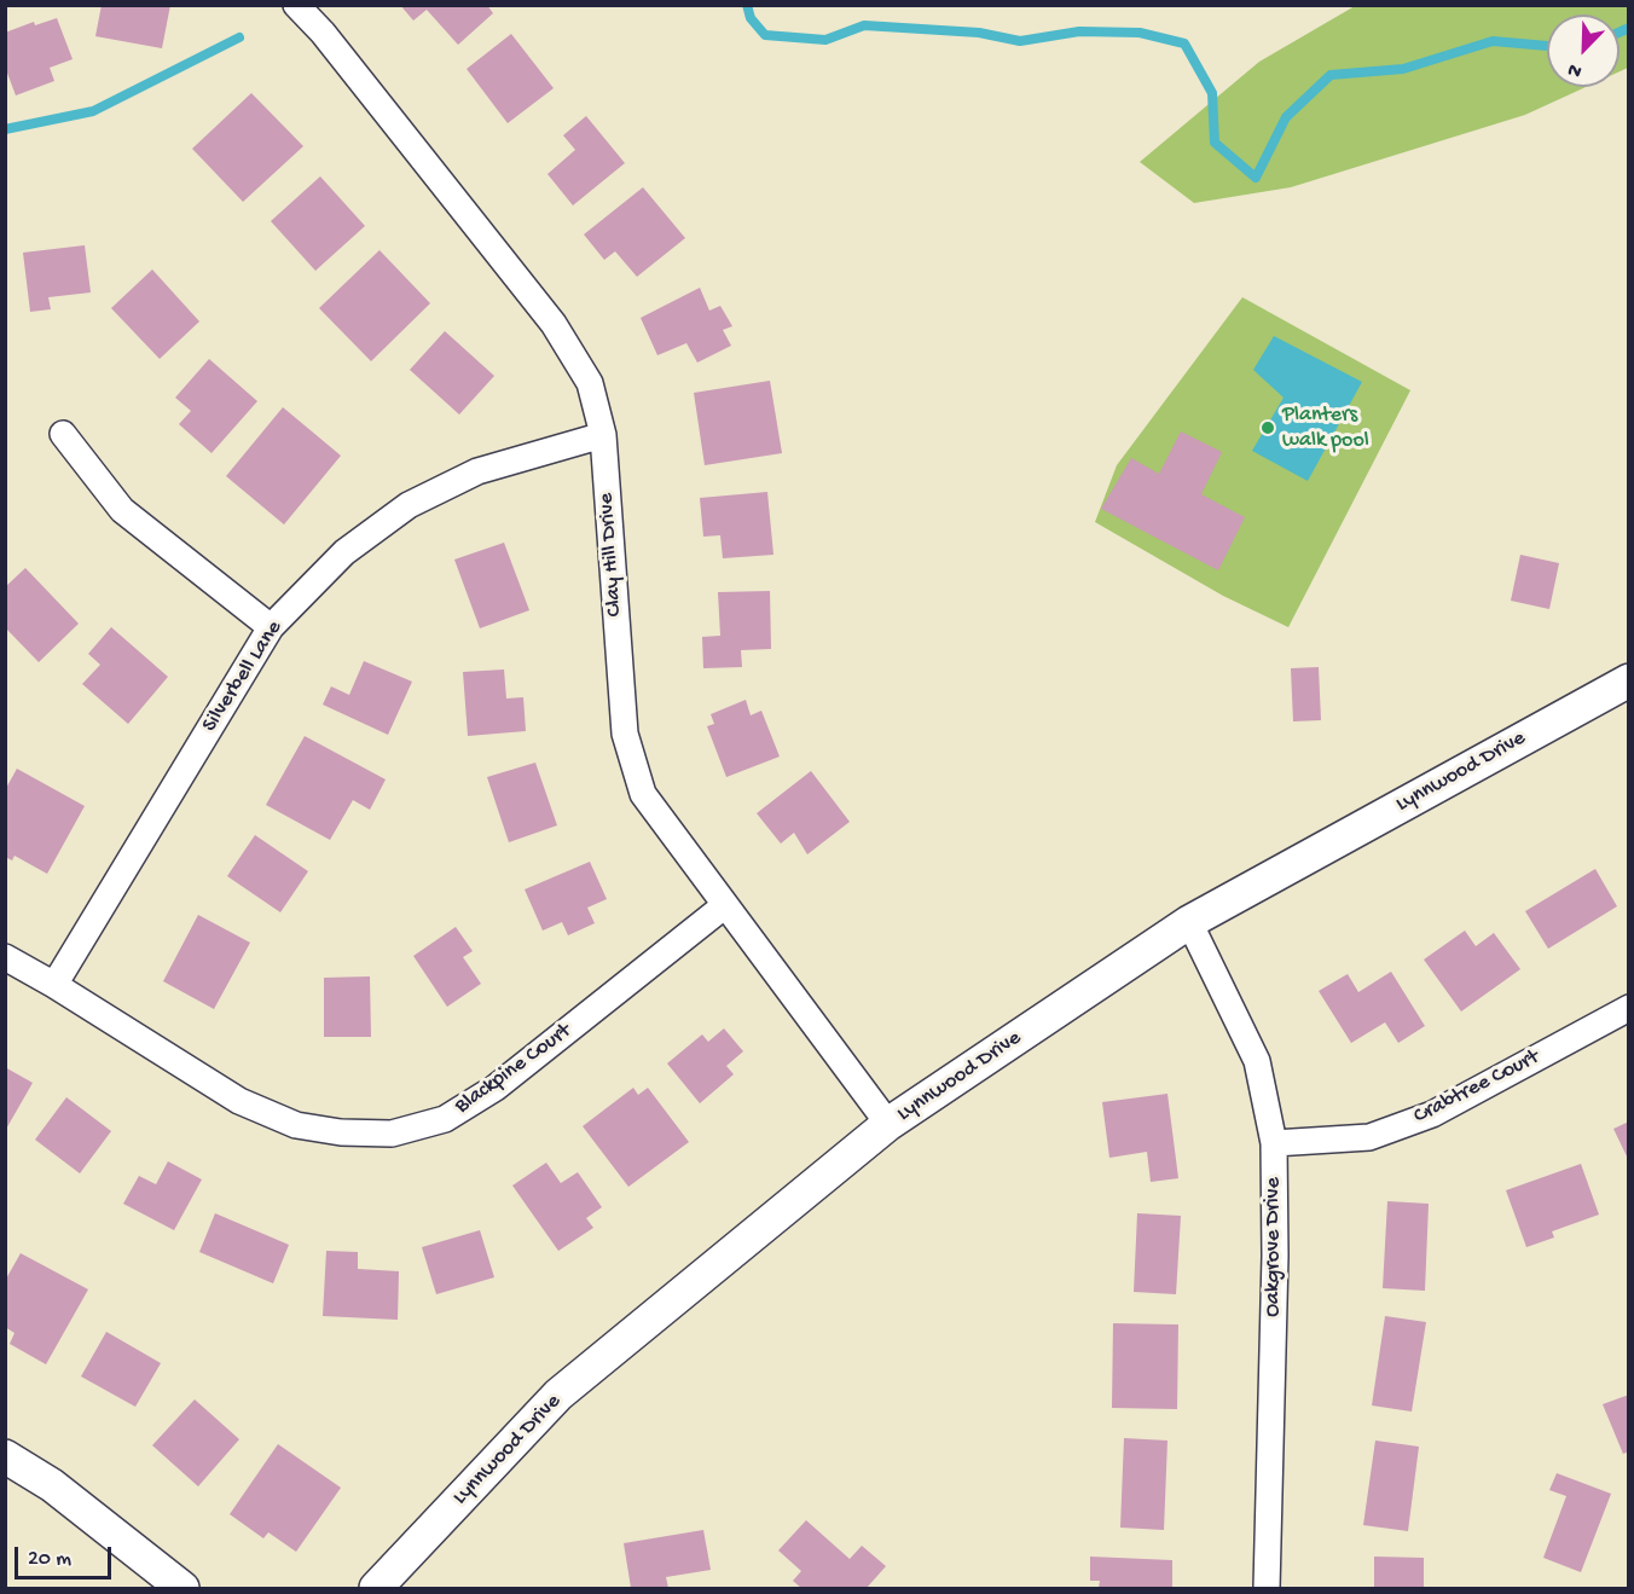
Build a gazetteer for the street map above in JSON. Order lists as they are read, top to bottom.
{
  "streets": {
    "street": [
      "Clay Hill Drive",
      "Silverbell Lane",
      "Lynnwood Drive",
      "Blackpine Court",
      "Crabtree Court",
      "Oakgrove Drive"
    ]
  },
  "crossings": [
    ["Clay Hill Drive", "Silverbell Lane"],
    ["Clay Hill Drive", "Lynnwood Drive"],
    ["Clay Hill Drive", "Blackpine Court"],
    ["Silverbell Lane", "Blackpine Court"],
    ["Lynnwood Drive", "Oakgrove Drive"],
    ["Crabtree Court", "Oakgrove Drive"]
  ],
  "places": ["Planters walk pool"],
  "scale_bar": "20 m",
  "north": "bottom left"
}
